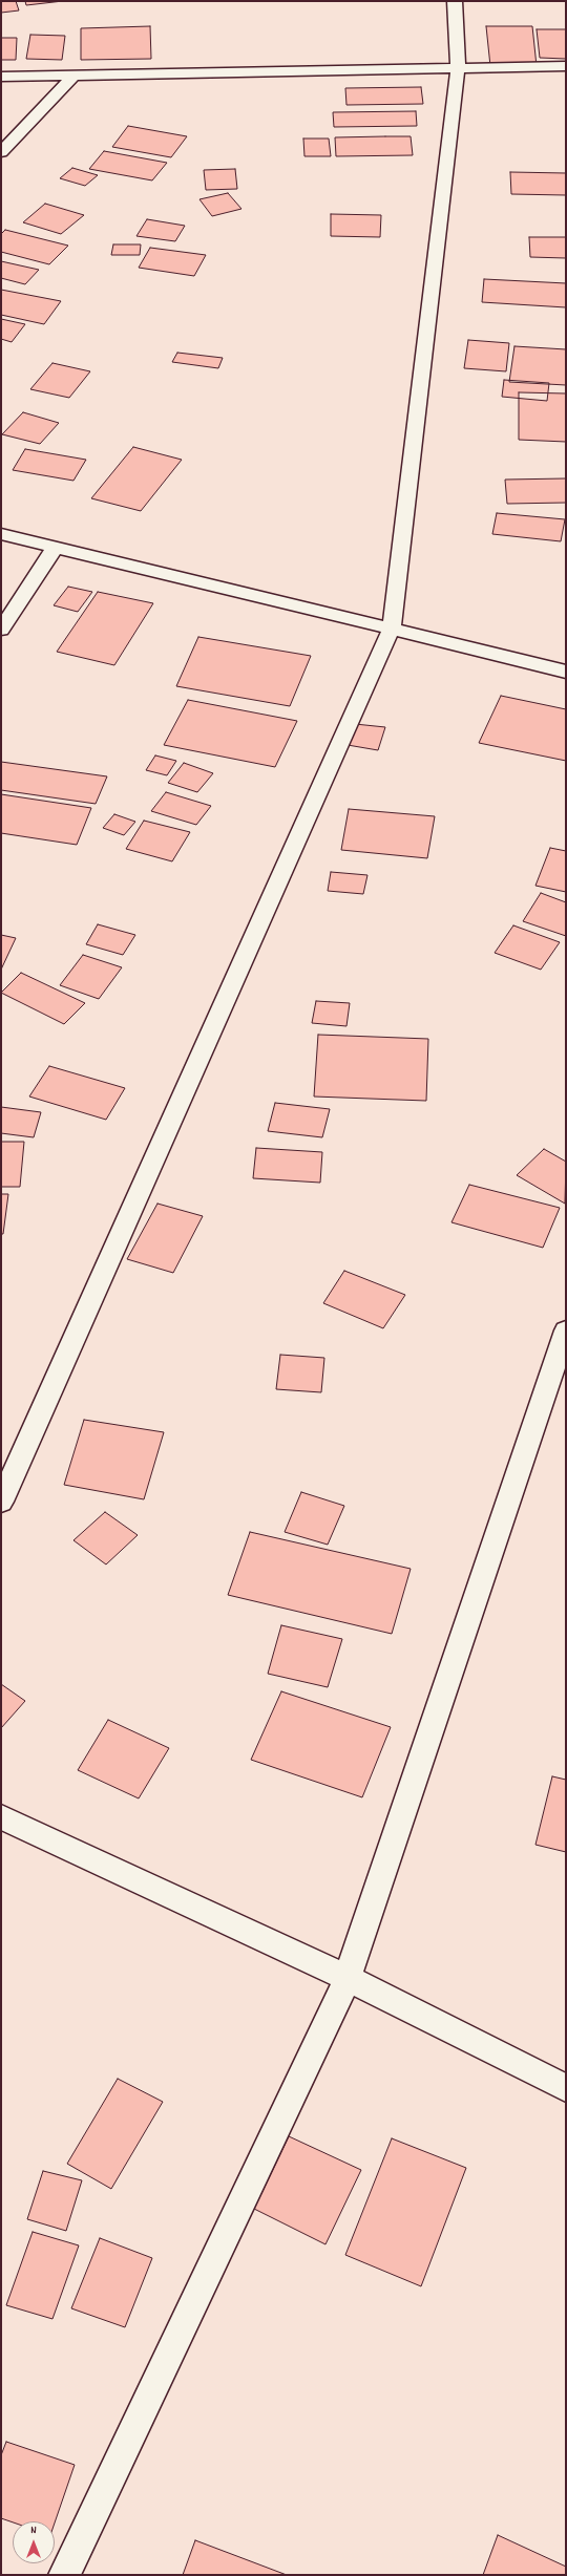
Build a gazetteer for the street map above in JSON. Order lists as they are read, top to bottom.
{
  "north": "top"
}
